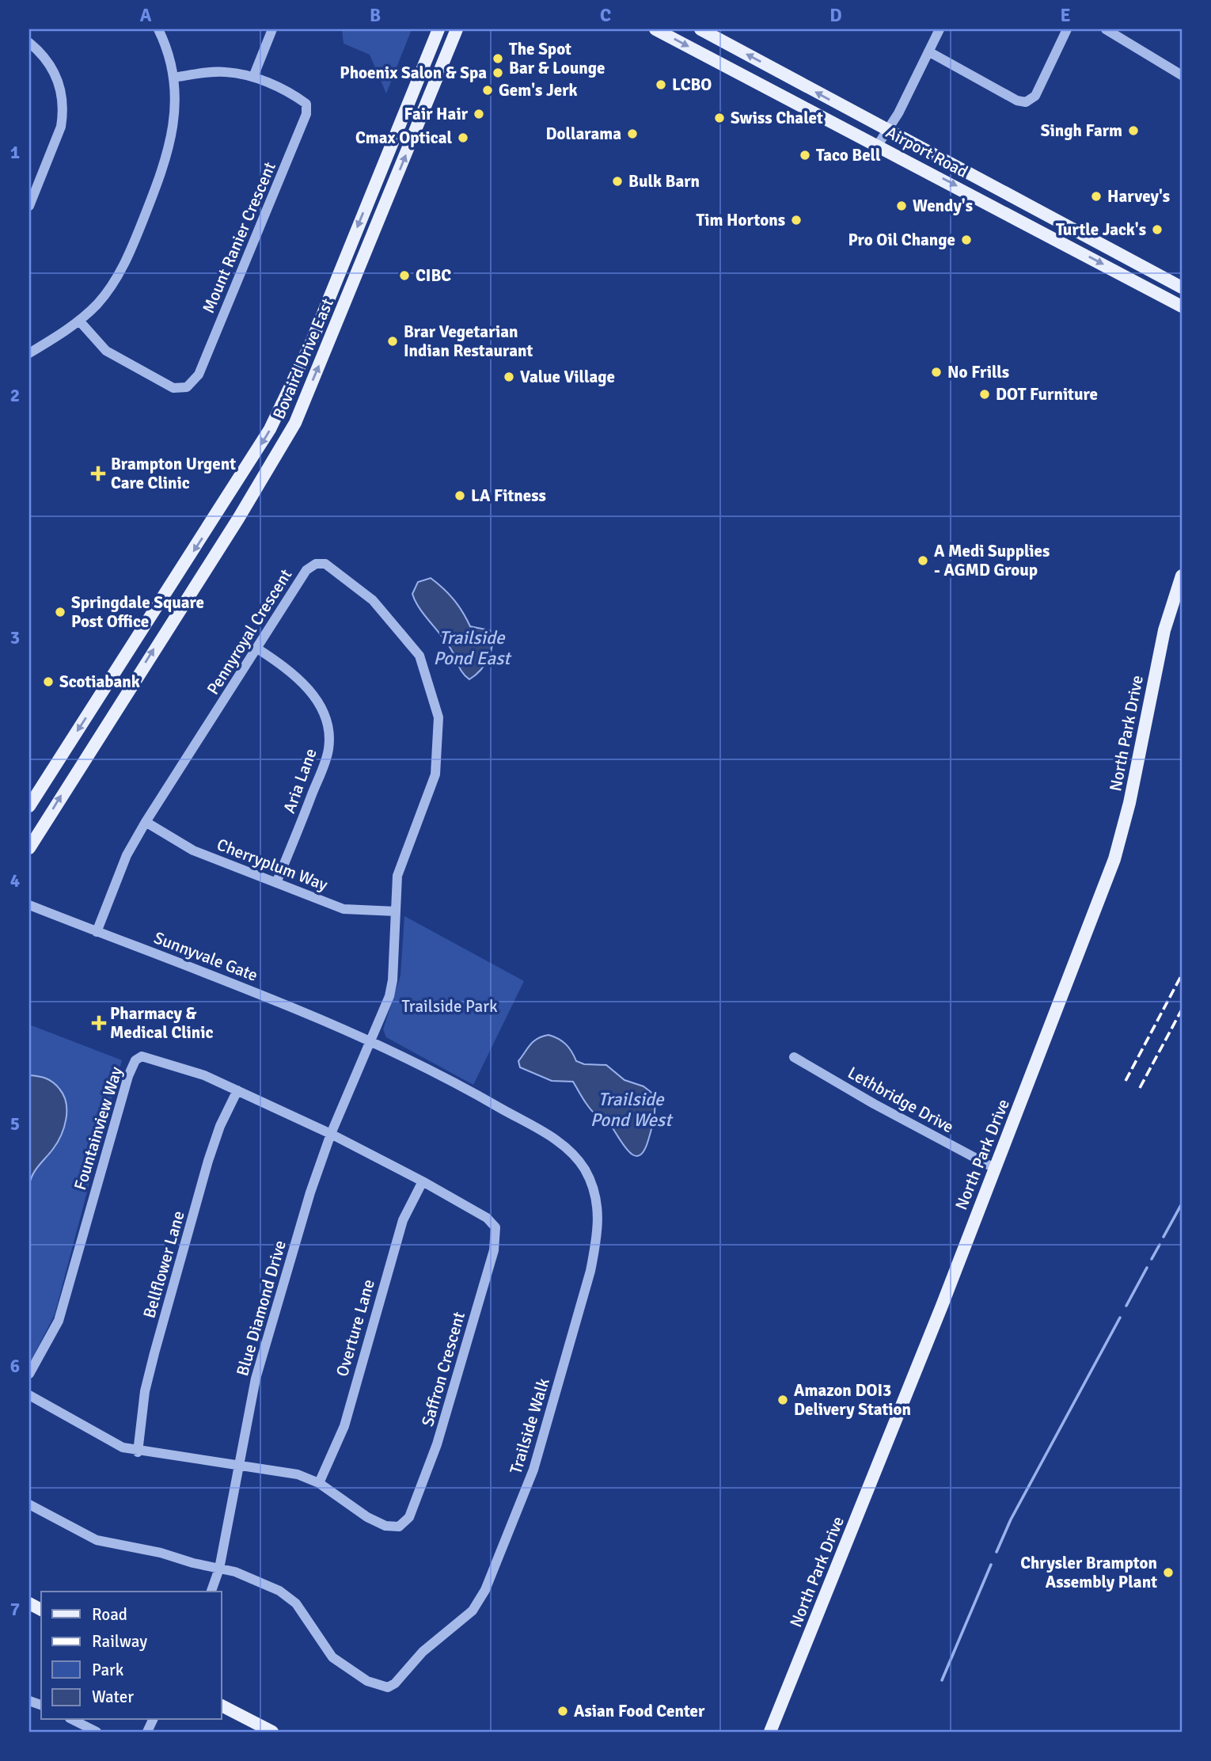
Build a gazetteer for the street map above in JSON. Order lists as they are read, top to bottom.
{
  "streets": {
    "main road": ["Airport Road", "Bovaird Drive East", "North Park Drive"],
    "street": [
      "Mount Ranier Crescent",
      "Pennyroyal Crescent",
      "Aria Lane",
      "Cherryplum Way",
      "Sunnyvale Gate",
      "Lethbridge Drive",
      "Fountainview Way",
      "Bellflower Lane",
      "Blue Diamond Drive",
      "Overture Lane",
      "Saffron Crescent",
      "Trailside Walk"
    ]
  },
  "crossings": [
    ["Pennyroyal Crescent", "Aria Lane"],
    ["Pennyroyal Crescent", "Cherryplum Way"],
    ["Pennyroyal Crescent", "Sunnyvale Gate"],
    ["Pennyroyal Crescent", "Blue Diamond Drive"],
    ["Pennyroyal Crescent", "Trailside Walk"],
    ["North Park Drive", "Lethbridge Drive"],
    ["Aria Lane", "Cherryplum Way"],
    ["Sunnyvale Gate", "Blue Diamond Drive"],
    ["Sunnyvale Gate", "Trailside Walk"],
    ["Fountainview Way", "Bellflower Lane"],
    ["Fountainview Way", "Blue Diamond Drive"],
    ["Fountainview Way", "Saffron Crescent"],
    ["Bellflower Lane", "Saffron Crescent"],
    ["Blue Diamond Drive", "Saffron Crescent"],
    ["Blue Diamond Drive", "Trailside Walk"],
    ["Overture Lane", "Saffron Crescent"]
  ],
  "water": ["Trailside Pond East", "Trailside Pond West"],
  "parks": ["Trailside Park"],
  "places": {
    "other": [
      "The Spot Bar & Lounge",
      "Phoenix Salon & Spa",
      "LCBO",
      "Gem's Jerk",
      "Fair Hair",
      "Swiss Chalet",
      "Singh Farm",
      "Dollarama",
      "Cmax Optical",
      "Taco Bell",
      "Bulk Barn",
      "Harvey's",
      "Wendy's",
      "Tim Hortons",
      "Turtle Jack's",
      "Pro Oil Change",
      "CIBC",
      "Brar Vegetarian Indian Restaurant",
      "No Frills",
      "Value Village",
      "DOT Furniture",
      "LA Fitness",
      "A Medi Supplies - AGMD Group",
      "Springdale Square Post Office",
      "Scotiabank",
      "Amazon DOI3 Delivery Station",
      "Chrysler Brampton Assembly Plant",
      "Asian Food Center"
    ],
    "health": ["Brampton Urgent Care Clinic", "Pharmacy & Medical Clinic"]
  },
  "legend": [
    "Road",
    "Railway",
    "Park",
    "Water"
  ],
  "grid": {
    "columns": [
      "A",
      "B",
      "C",
      "D",
      "E"
    ],
    "rows": [
      "1",
      "2",
      "3",
      "4",
      "5",
      "6",
      "7"
    ]
  }
}
